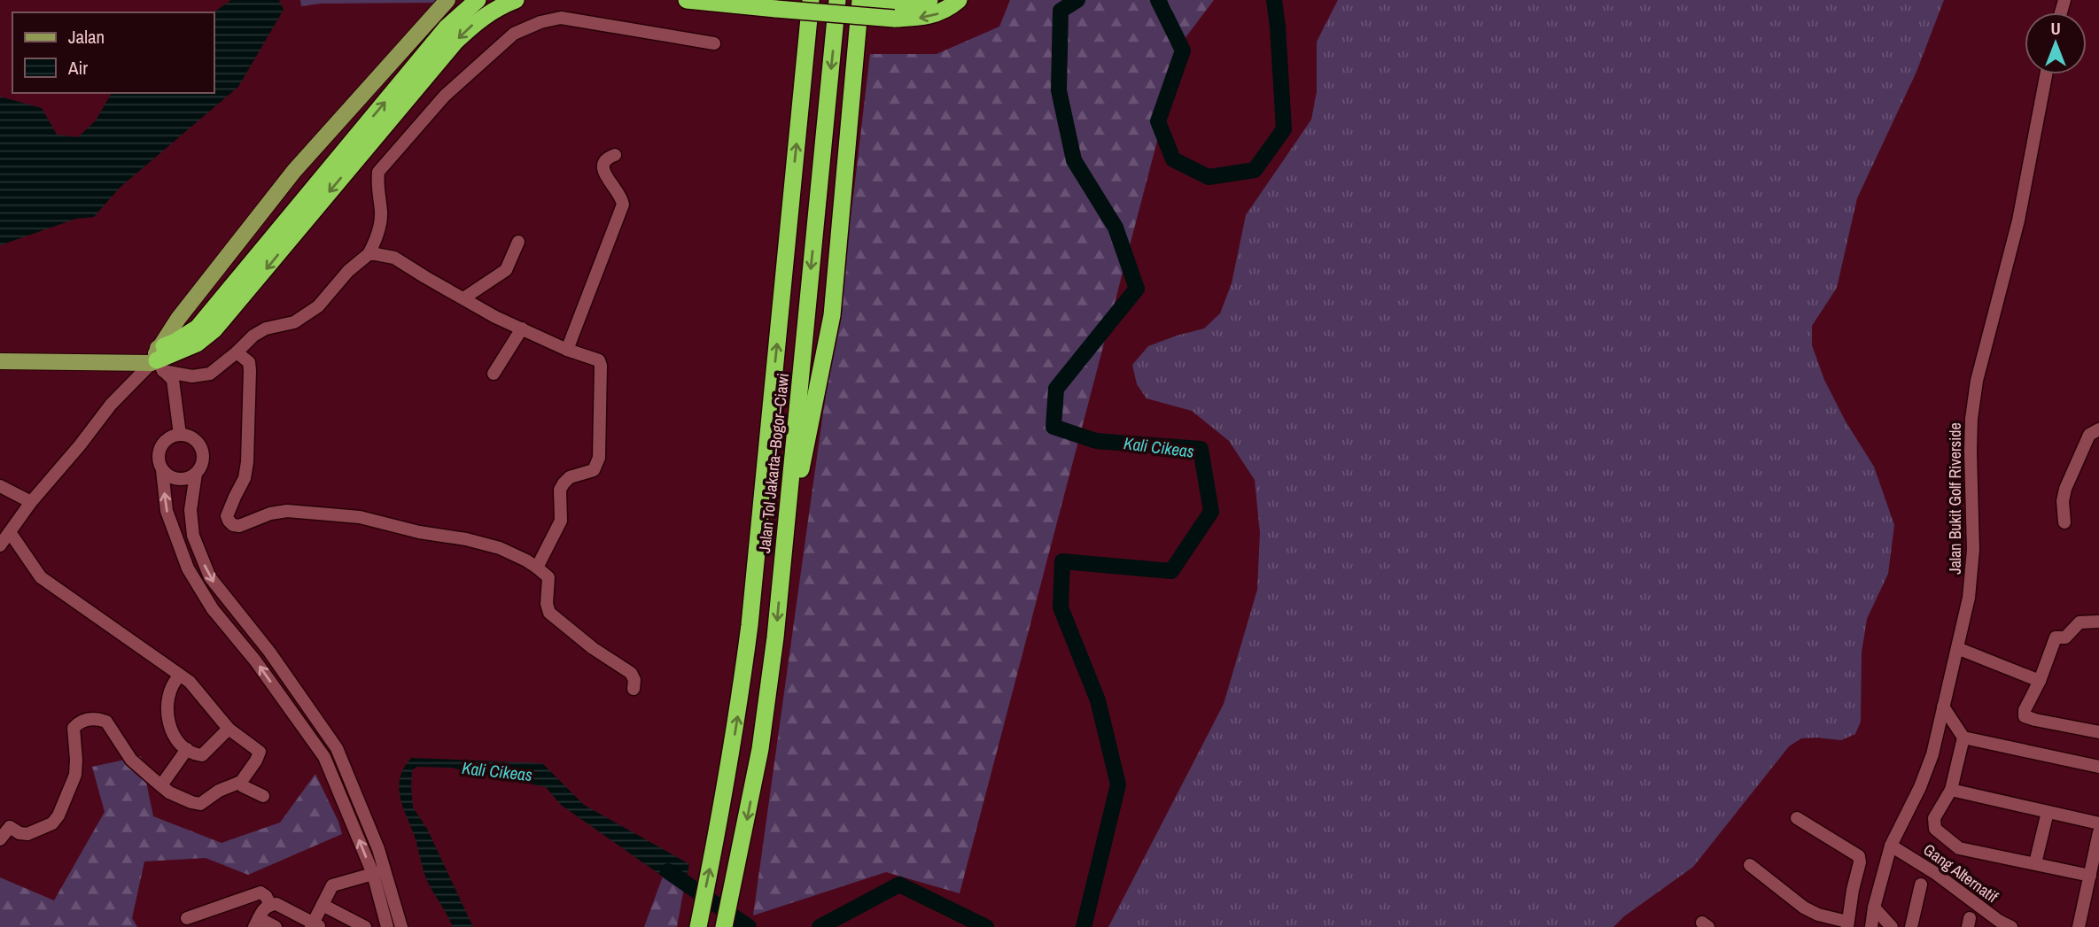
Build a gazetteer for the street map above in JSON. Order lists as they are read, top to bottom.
{
  "streets": {
    "highway": ["Jalan Tol Jakarta–Bogor–Ciawi"],
    "street": ["Jalan Bukit Golf Riverside", "Gang Alternatif"]
  },
  "crossings": [
    ["Jalan Bukit Golf Riverside", "Gang Alternatif"]
  ],
  "water": ["Kali Cikeas"],
  "legend": ["Jalan", "Air"],
  "north": "top"
}
